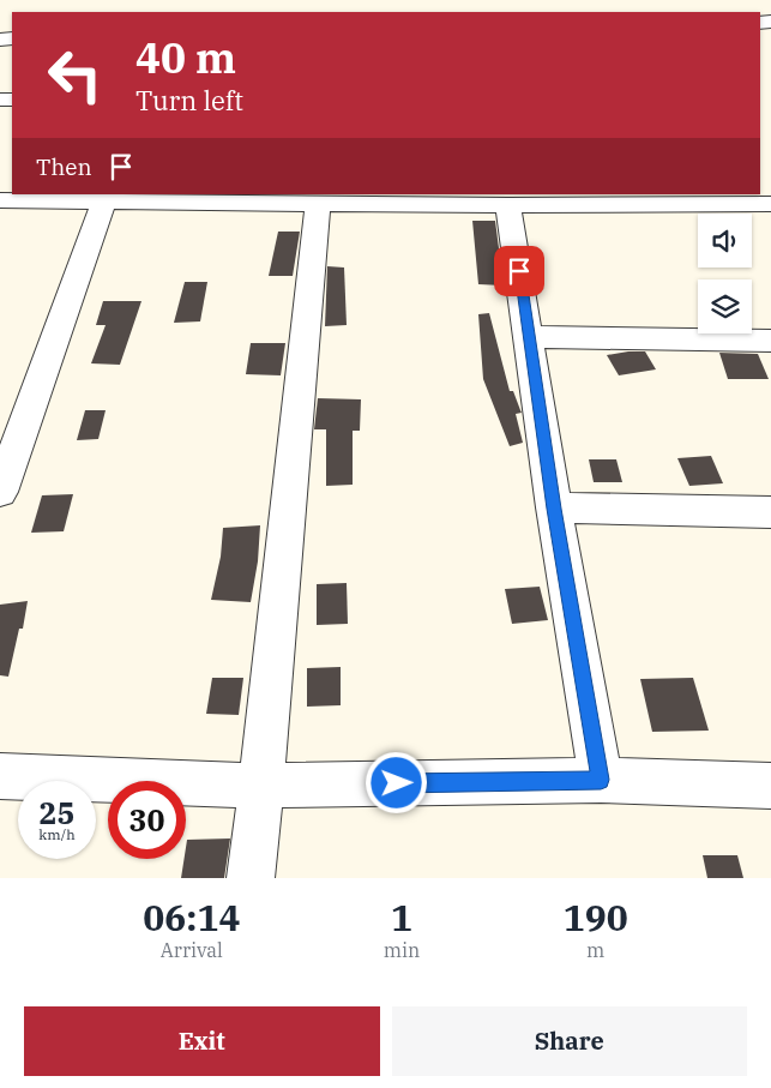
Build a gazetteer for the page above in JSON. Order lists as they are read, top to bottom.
{
  "page": {
    "turn": ["40 m", "Turn left"],
    "then": "Then",
    "speed": "25 km/h",
    "limit": "30",
    "eta": [
      "06:14",
      "Arrival",
      "1",
      "min",
      "190",
      "m"
    ],
    "buttons": ["Exit", "Share"]
  }
}
